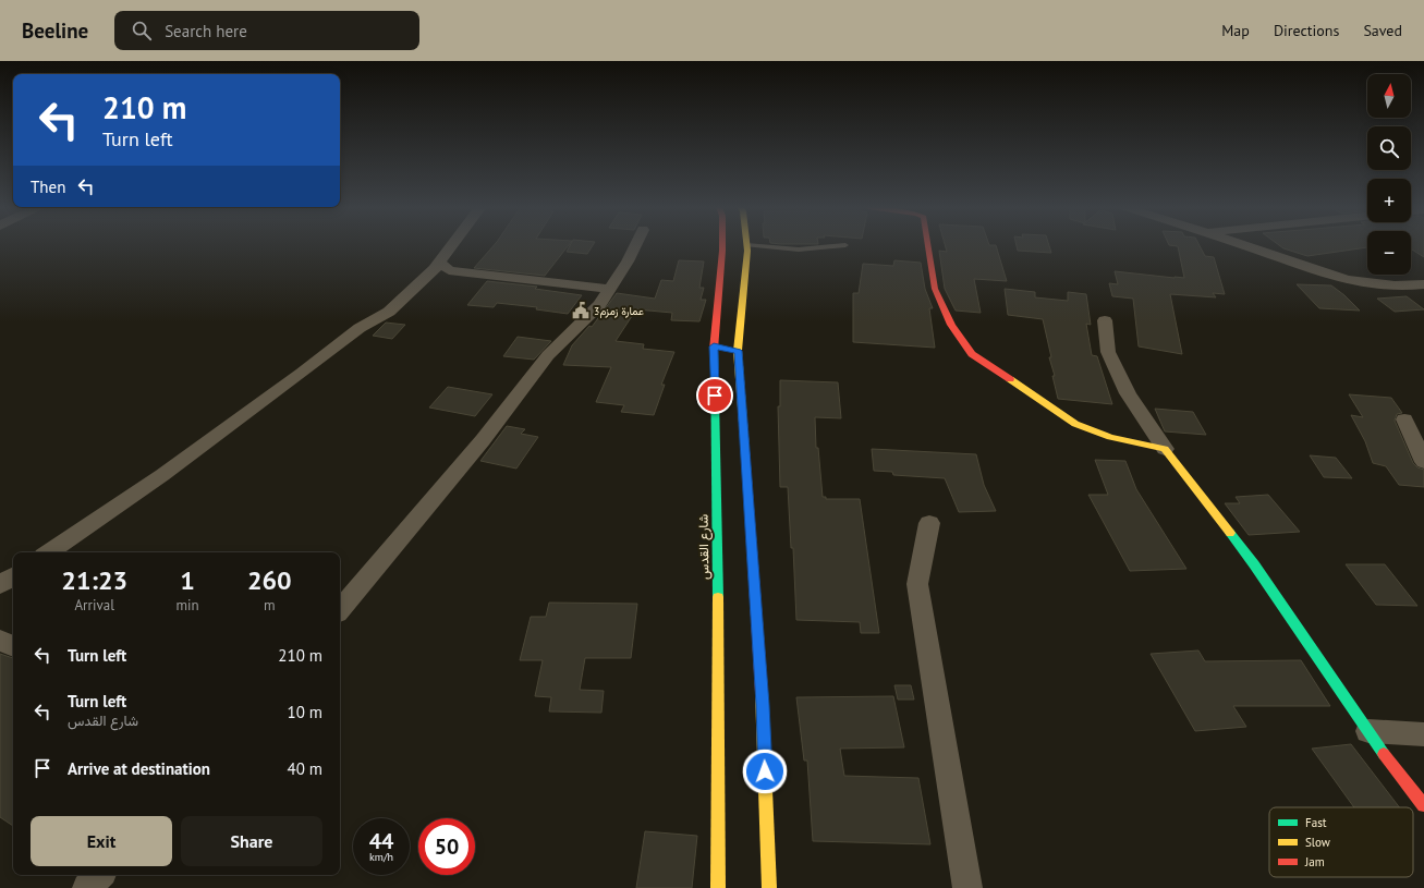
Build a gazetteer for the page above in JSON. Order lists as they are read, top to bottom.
{
  "streets": {
    "main road": ["شارع القدس"]
  },
  "places": {
    "public building": ["عمارة زمزم3"]
  },
  "legend": ["Fast", "Slow", "Jam"],
  "north": "top",
  "page": {
    "header": "Beeline",
    "search": "Search here",
    "nav": ["Map", "Directions", "Saved"],
    "map_buttons": ["+", "−"],
    "turn": ["210 m", "Turn left"],
    "then": "Then",
    "eta": [
      "21:23",
      "Arrival",
      "1",
      "min",
      "260",
      "m"
    ],
    "list": [
      {
        "name": "Turn left",
        "value": "210 m"
      },
      {
        "name": "Turn left",
        "note": "شارع القدس",
        "value": "10 m"
      },
      {
        "name": "Arrive at destination",
        "value": "40 m"
      }
    ],
    "buttons": ["Exit", "Share"],
    "speed": "44 km/h",
    "limit": "50"
  }
}
